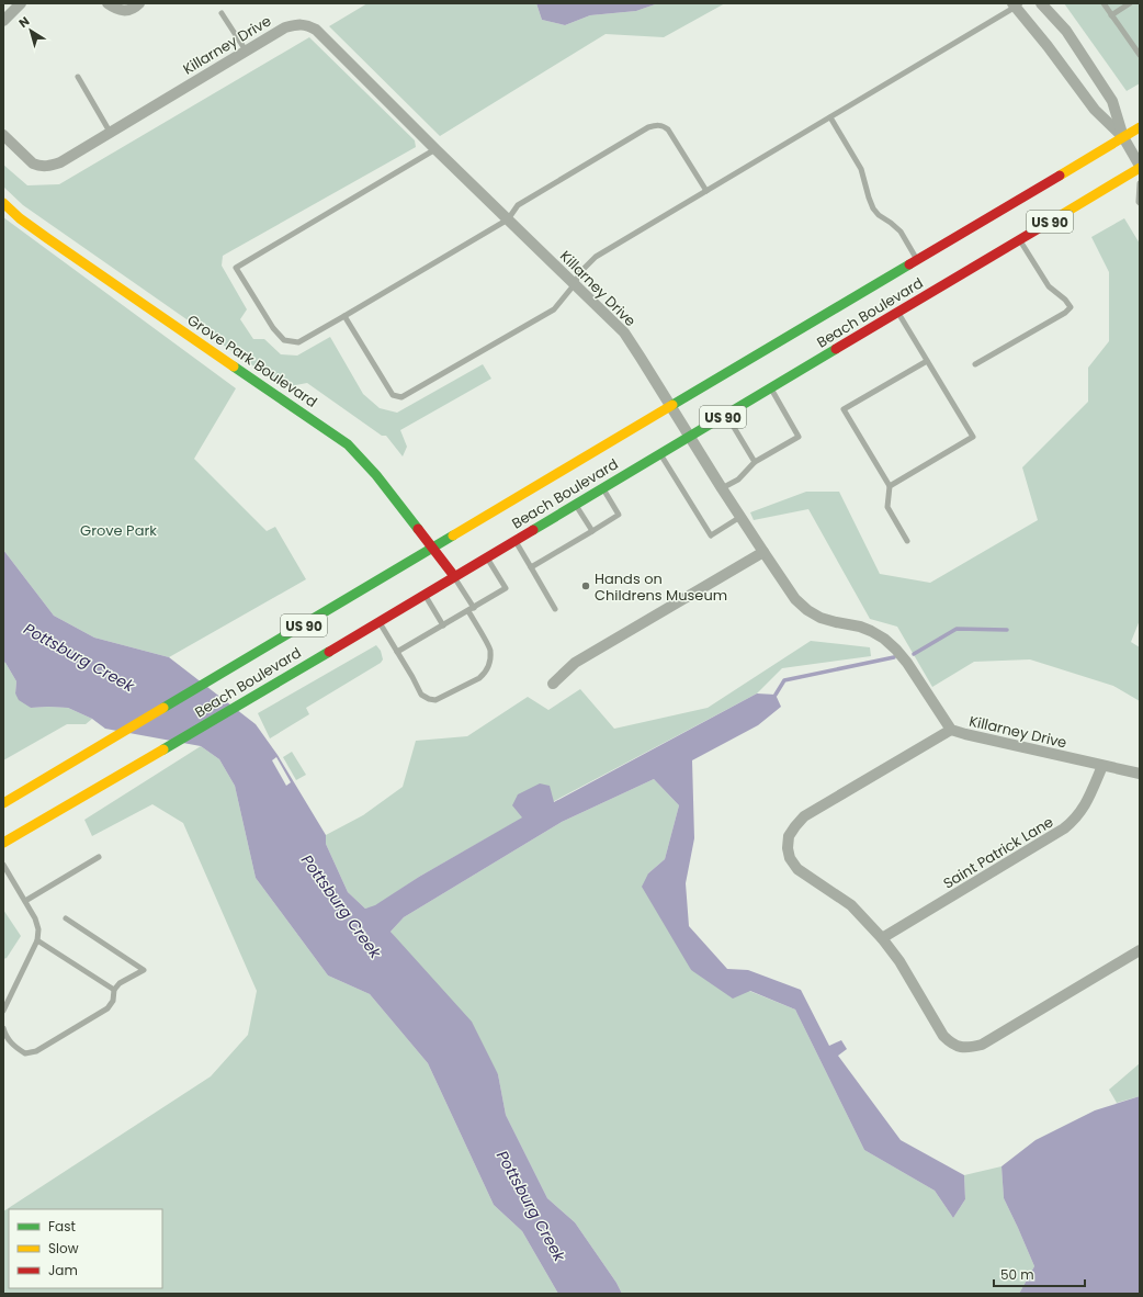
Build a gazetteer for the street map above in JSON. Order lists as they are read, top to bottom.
{
  "streets": {
    "main road": ["US 90", "Beach Boulevard", "Grove Park Boulevard"],
    "street": ["Killarney Drive", "Saint Patrick Lane"]
  },
  "crossings": [
    ["Killarney Drive", "US 90"],
    ["Killarney Drive", "Beach Boulevard"],
    ["Killarney Drive", "Saint Patrick Lane"],
    ["US 90", "Grove Park Boulevard"],
    ["Beach Boulevard", "Grove Park Boulevard"]
  ],
  "water": ["Pottsburg Creek"],
  "parks": ["Grove Park"],
  "places": ["Hands on Childrens Museum"],
  "legend": ["Fast", "Slow", "Jam"],
  "scale_bar": "50 m",
  "north": "top left"
}
